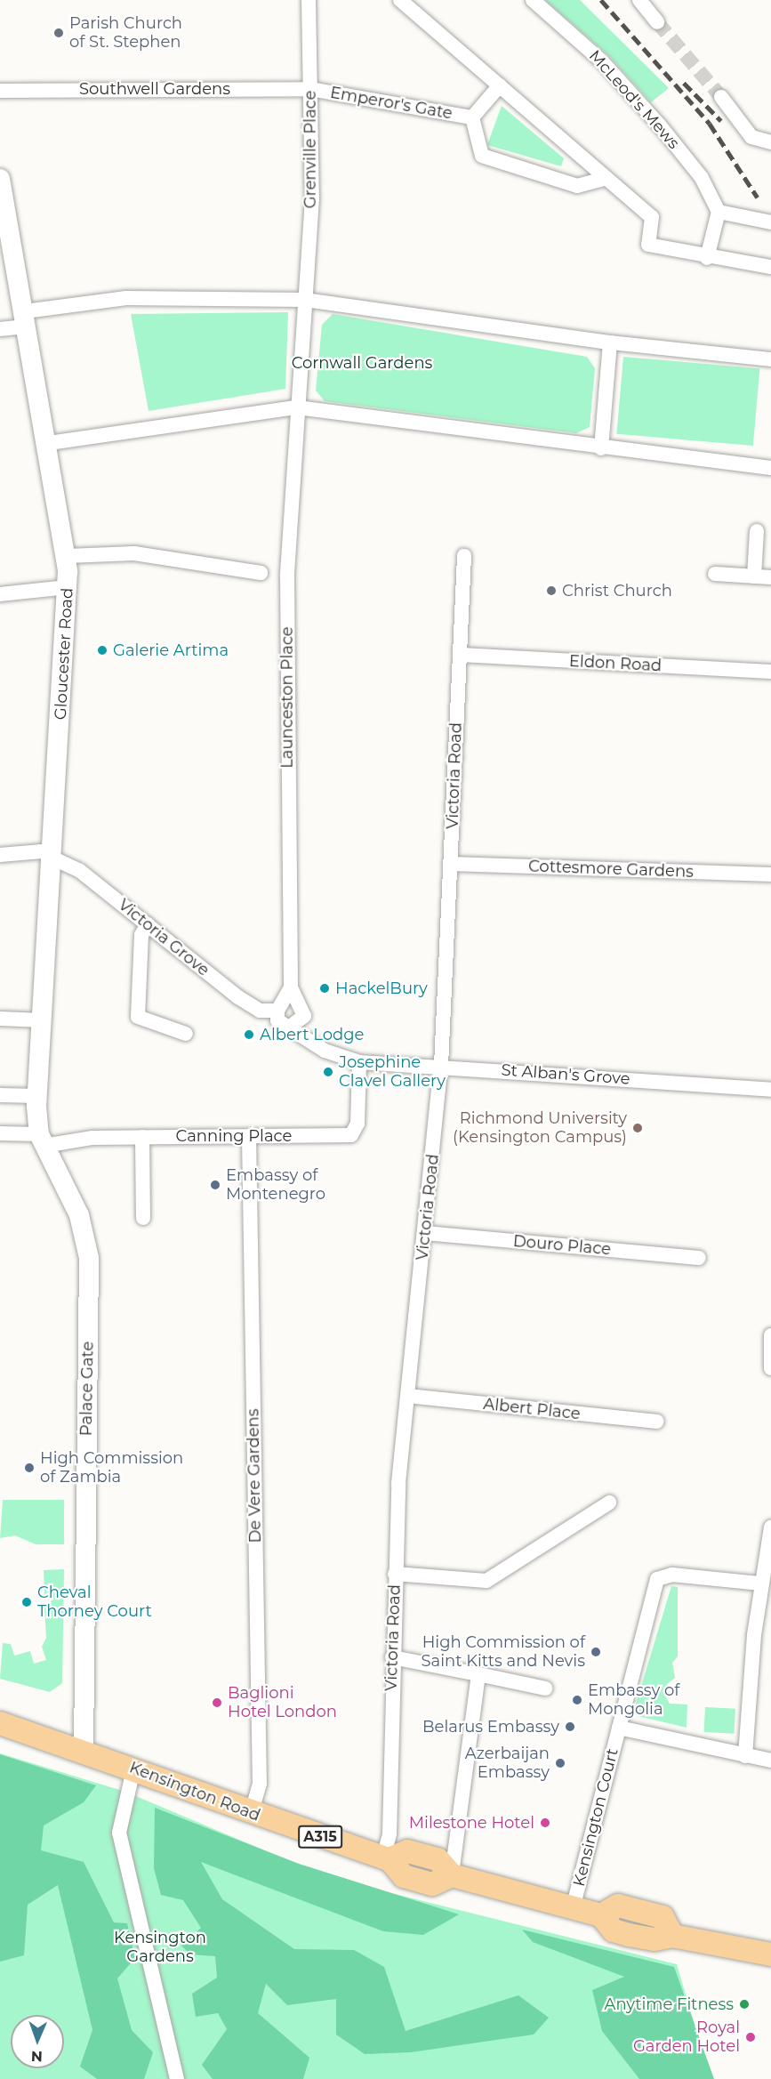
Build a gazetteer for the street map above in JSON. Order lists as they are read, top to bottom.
{
  "streets": {
    "main road": [
      "Gloucester Road",
      "Palace Gate",
      "Kensington Road",
      "A315"
    ],
    "street": [
      "Southwell Gardens",
      "McLeod's Mews",
      "Emperor's Gate",
      "Grenville Place",
      "Eldon Road",
      "Launceston Place",
      "Victoria Road",
      "Cottesmore Gardens",
      "Victoria Grove",
      "St Alban's Grove",
      "Canning Place",
      "Douro Place",
      "Albert Place",
      "De Vere Gardens",
      "Kensington Court"
    ]
  },
  "crossings": [
    ["Southwell Gardens", "Emperor's Gate"],
    ["Southwell Gardens", "Grenville Place"],
    ["Emperor's Gate", "Grenville Place"],
    ["Gloucester Road", "Victoria Grove"],
    ["Gloucester Road", "Canning Place"],
    ["Gloucester Road", "Palace Gate"],
    ["Eldon Road", "Victoria Road"],
    ["Victoria Road", "Cottesmore Gardens"],
    ["Victoria Road", "St Alban's Grove"],
    ["Victoria Road", "Douro Place"],
    ["Victoria Road", "Albert Place"],
    ["Victoria Road", "Kensington Road"],
    ["St Alban's Grove", "Canning Place"],
    ["Canning Place", "Palace Gate"],
    ["Canning Place", "De Vere Gardens"],
    ["Palace Gate", "Kensington Road"],
    ["De Vere Gardens", "Kensington Road"]
  ],
  "parks": ["Cornwall Gardens", "Kensington Gardens"],
  "places": [
    "Parish Church of St. Stephen",
    "Christ Church",
    "Galerie Artima",
    "HackelBury",
    "Albert Lodge",
    "Josephine Clavel Gallery",
    "Richmond University (Kensington Campus)",
    "Embassy of Montenegro",
    "High Commission of Zambia",
    "Cheval Thorney Court",
    "High Commission of Saint Kitts and Nevis",
    "Embassy of Mongolia",
    "Baglioni Hotel London",
    "Belarus Embassy",
    "Azerbaijan Embassy",
    "Milestone Hotel",
    "Anytime Fitness",
    "Royal Garden Hotel"
  ],
  "north": "bottom"
}
